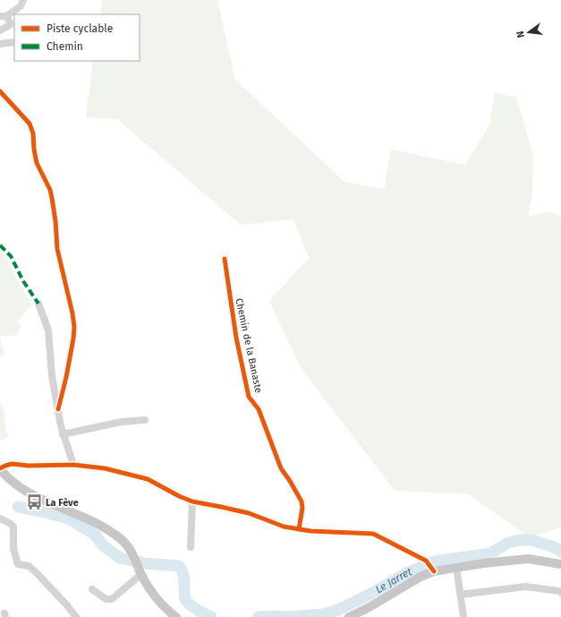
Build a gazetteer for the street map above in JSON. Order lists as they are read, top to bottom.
{
  "streets": {
    "street": ["Chemin de la Banaste"]
  },
  "water": ["Le Jarret"],
  "places": {
    "bus stop": ["La Fève"]
  },
  "legend": ["Piste cyclable", "Chemin"],
  "north": "left"
}
